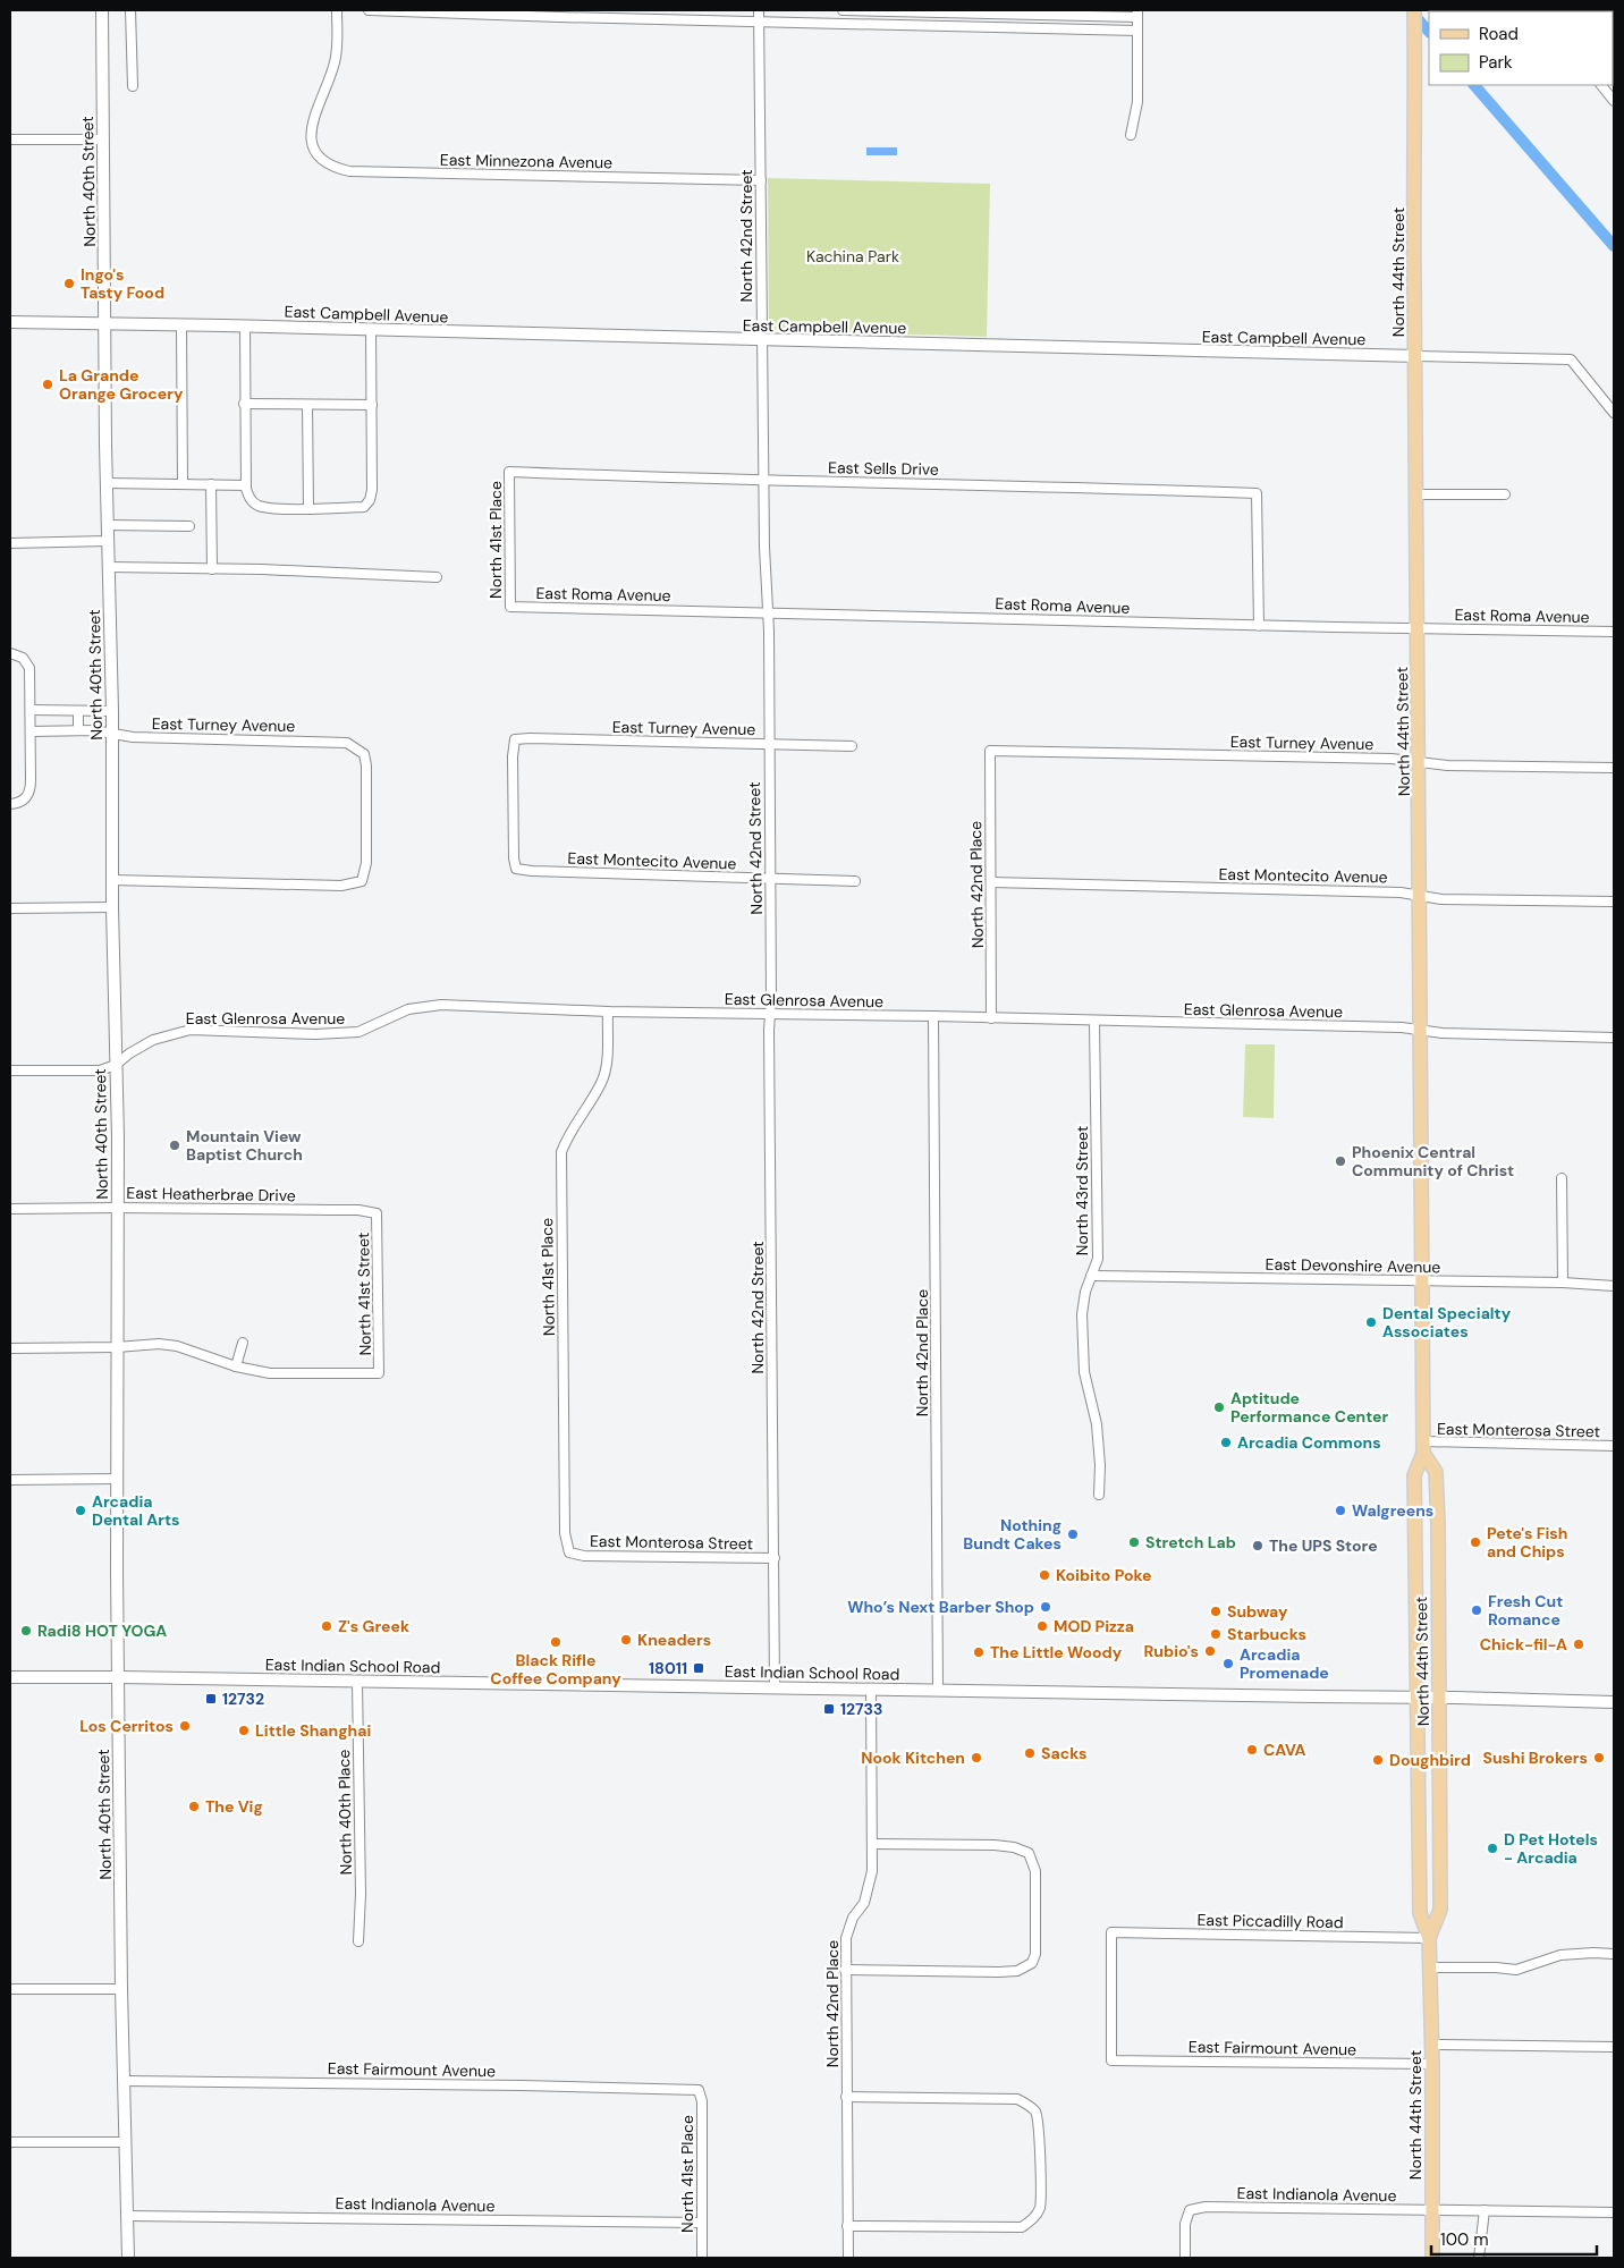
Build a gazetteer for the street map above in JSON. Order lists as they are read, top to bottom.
{
  "streets": {
    "main road": [
      "North 40th Street",
      "North 44th Street",
      "East Campbell Avenue",
      "East Indian School Road"
    ],
    "street": [
      "East Minnezona Avenue",
      "North 42nd Street",
      "East Sells Drive",
      "North 41st Place",
      "East Roma Avenue",
      "East Turney Avenue",
      "East Montecito Avenue",
      "North 42nd Place",
      "East Glenrosa Avenue",
      "North 43rd Street",
      "East Heatherbrae Drive",
      "East Devonshire Avenue",
      "North 41st Street",
      "East Monterosa Street",
      "North 40th Place",
      "East Piccadilly Road",
      "East Fairmount Avenue",
      "East Indianola Avenue"
    ]
  },
  "crossings": [
    ["East Minnezona Avenue", "North 42nd Street"],
    ["North 40th Street", "East Campbell Avenue"],
    ["North 40th Street", "East Turney Avenue"],
    ["North 40th Street", "East Glenrosa Avenue"],
    ["North 40th Street", "East Heatherbrae Drive"],
    ["North 40th Street", "East Indian School Road"],
    ["North 40th Street", "East Fairmount Avenue"],
    ["North 40th Street", "East Indianola Avenue"],
    ["North 42nd Street", "East Campbell Avenue"],
    ["North 42nd Street", "East Sells Drive"],
    ["North 42nd Street", "East Roma Avenue"],
    ["North 42nd Street", "East Turney Avenue"],
    ["North 42nd Street", "East Montecito Avenue"],
    ["North 42nd Street", "East Glenrosa Avenue"],
    ["North 42nd Street", "East Monterosa Street"],
    ["North 42nd Street", "East Indian School Road"],
    ["North 44th Street", "East Campbell Avenue"],
    ["North 44th Street", "East Roma Avenue"],
    ["North 44th Street", "East Turney Avenue"],
    ["North 44th Street", "East Montecito Avenue"],
    ["North 44th Street", "East Glenrosa Avenue"],
    ["North 44th Street", "East Devonshire Avenue"],
    ["North 44th Street", "East Monterosa Street"],
    ["North 44th Street", "East Indian School Road"],
    ["North 44th Street", "East Piccadilly Road"],
    ["North 44th Street", "East Fairmount Avenue"],
    ["North 44th Street", "East Indianola Avenue"],
    ["East Sells Drive", "North 41st Place"],
    ["East Sells Drive", "East Roma Avenue"],
    ["North 41st Place", "East Roma Avenue"],
    ["North 41st Place", "East Glenrosa Avenue"],
    ["North 41st Place", "East Monterosa Street"],
    ["North 41st Place", "East Fairmount Avenue"],
    ["North 41st Place", "East Indianola Avenue"],
    ["East Turney Avenue", "East Montecito Avenue"],
    ["East Turney Avenue", "North 42nd Place"],
    ["East Montecito Avenue", "North 42nd Place"],
    ["North 42nd Place", "East Glenrosa Avenue"],
    ["North 42nd Place", "East Indian School Road"],
    ["East Glenrosa Avenue", "North 43rd Street"],
    ["North 43rd Street", "East Devonshire Avenue"],
    ["East Heatherbrae Drive", "North 41st Street"],
    ["East Indian School Road", "North 40th Place"],
    ["East Piccadilly Road", "East Fairmount Avenue"]
  ],
  "parks": ["Kachina Park"],
  "places": {
    "other": [
      "Ingo's Tasty Food",
      "La Grande Orange Grocery",
      "Mountain View Baptist Church",
      "Phoenix Central Community of Christ",
      "Dental Specialty Associates",
      "Aptitude Performance Center",
      "Arcadia Commons",
      "Arcadia Dental Arts",
      "Walgreens",
      "Nothing Bundt Cakes",
      "Stretch Lab",
      "Pete's Fish and Chips",
      "The UPS Store",
      "Koibito Poke",
      "Who’s Next Barber Shop",
      "Fresh Cut Romance",
      "Subway",
      "Z's Greek",
      "MOD Pizza",
      "Radi8 HOT YOGA",
      "Starbucks",
      "Kneaders",
      "Black Rifle Coffee Company",
      "Chick-fil-A",
      "Rubio's",
      "The Little Woody",
      "Arcadia Promenade",
      "Los Cerritos",
      "Little Shanghai",
      "CAVA",
      "Sacks",
      "Nook Kitchen",
      "Sushi Brokers",
      "Doughbird",
      "The Vig",
      "D Pet Hotels - Arcadia"
    ],
    "transit": ["18011", "12732", "12733"]
  },
  "legend": ["Road", "Park"],
  "scale_bar": "100 m"
}
